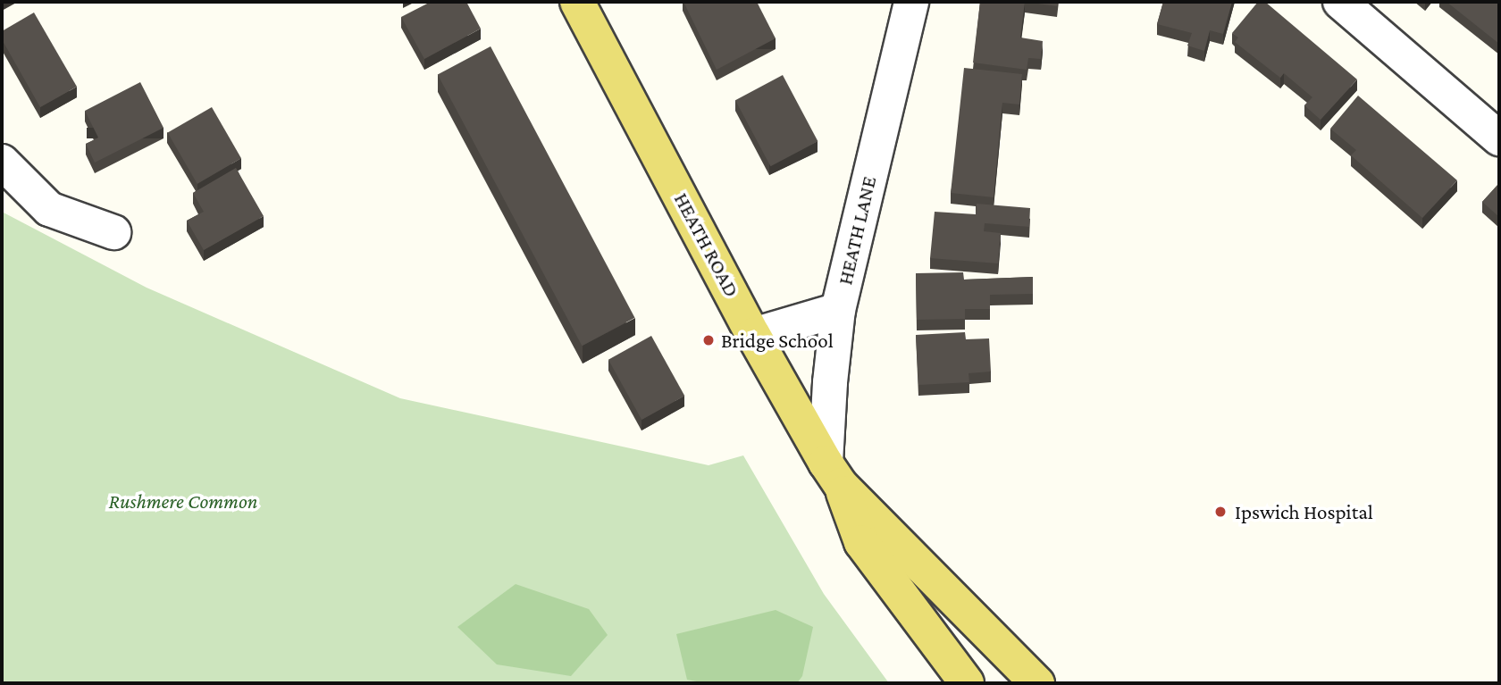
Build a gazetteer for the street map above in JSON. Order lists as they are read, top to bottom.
{
  "streets": {
    "main road": ["HEATH ROAD"],
    "street": ["HEATH LANE"]
  },
  "crossings": [
    ["HEATH LANE", "HEATH ROAD"]
  ],
  "parks": ["Rushmere Common"],
  "places": ["Bridge School", "Ipswich Hospital"]
}
